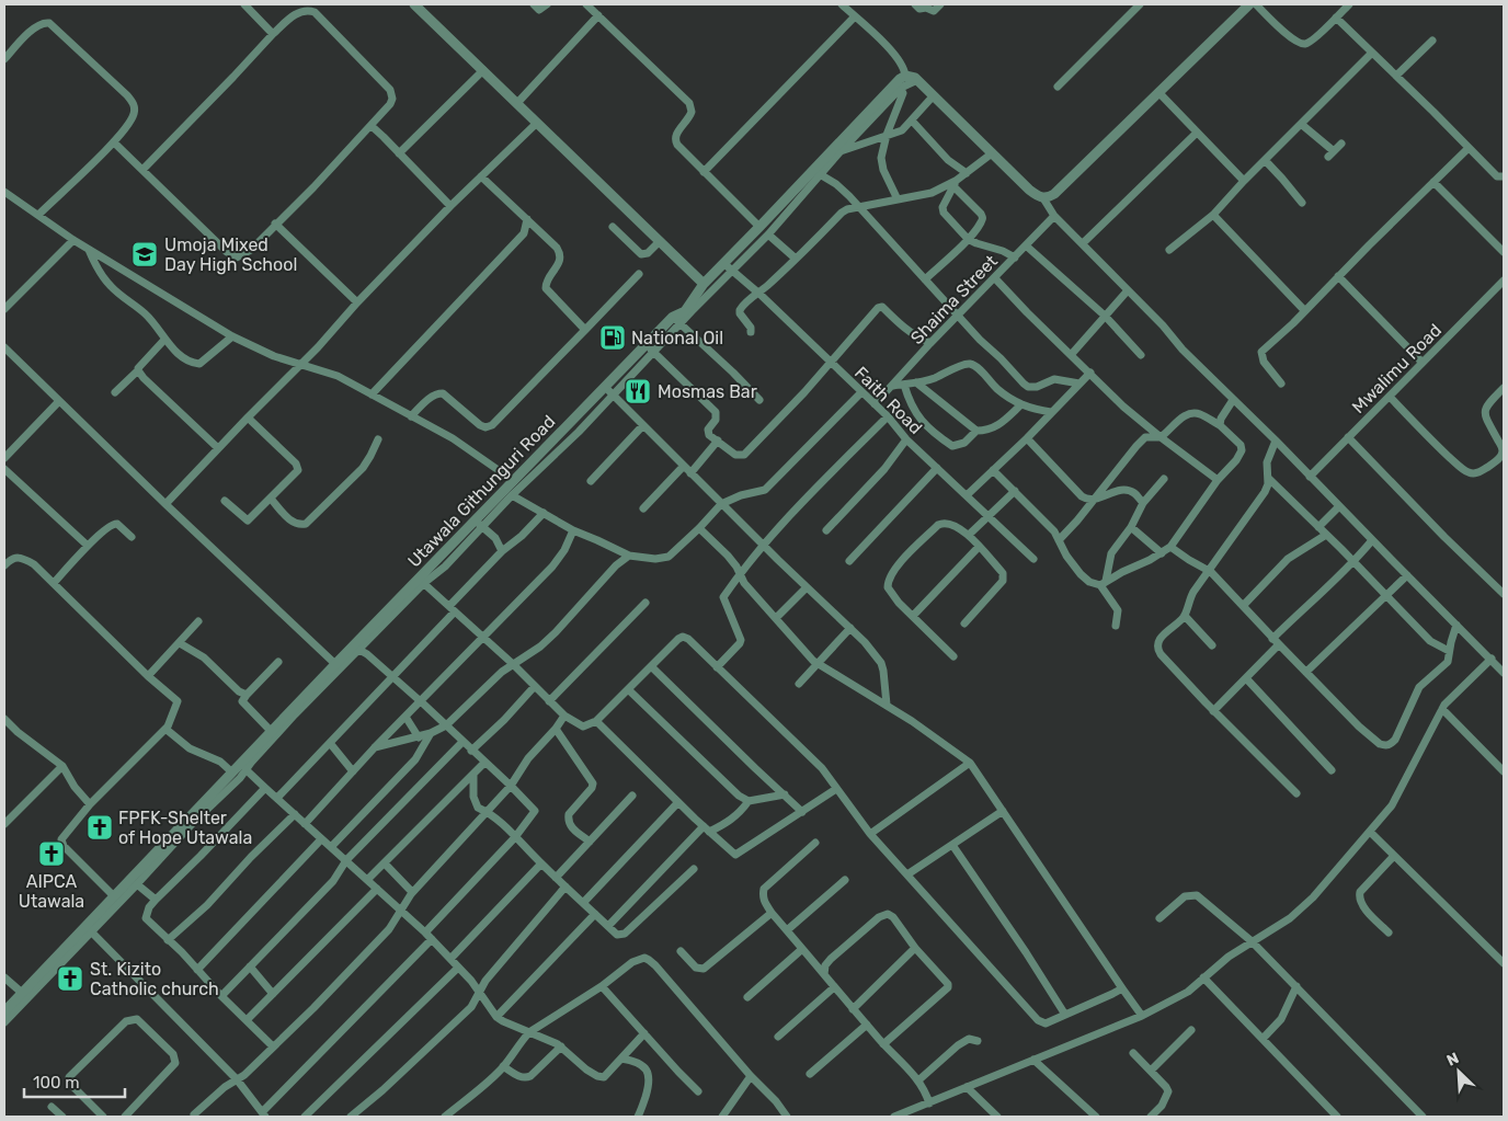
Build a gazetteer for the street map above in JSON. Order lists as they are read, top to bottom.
{
  "streets": {
    "street": [
      "Shaima Street",
      "Mwalimu Road",
      "Faith Road",
      "Utawala Githunguri Road"
    ]
  },
  "crossings": [
    ["Shaima Street", "Faith Road"],
    ["Faith Road", "Utawala Githunguri Road"]
  ],
  "places": {
    "school or university": ["Umoja Mixed Day High School"],
    "fuel station": ["National Oil"],
    "restaurant": ["Mosmas Bar"],
    "church": ["FPFK-Shelter of Hope Utawala", "AIPCA Utawala", "St. Kizito Catholic church"]
  },
  "scale_bar": "100 m",
  "north": "top left"
}
